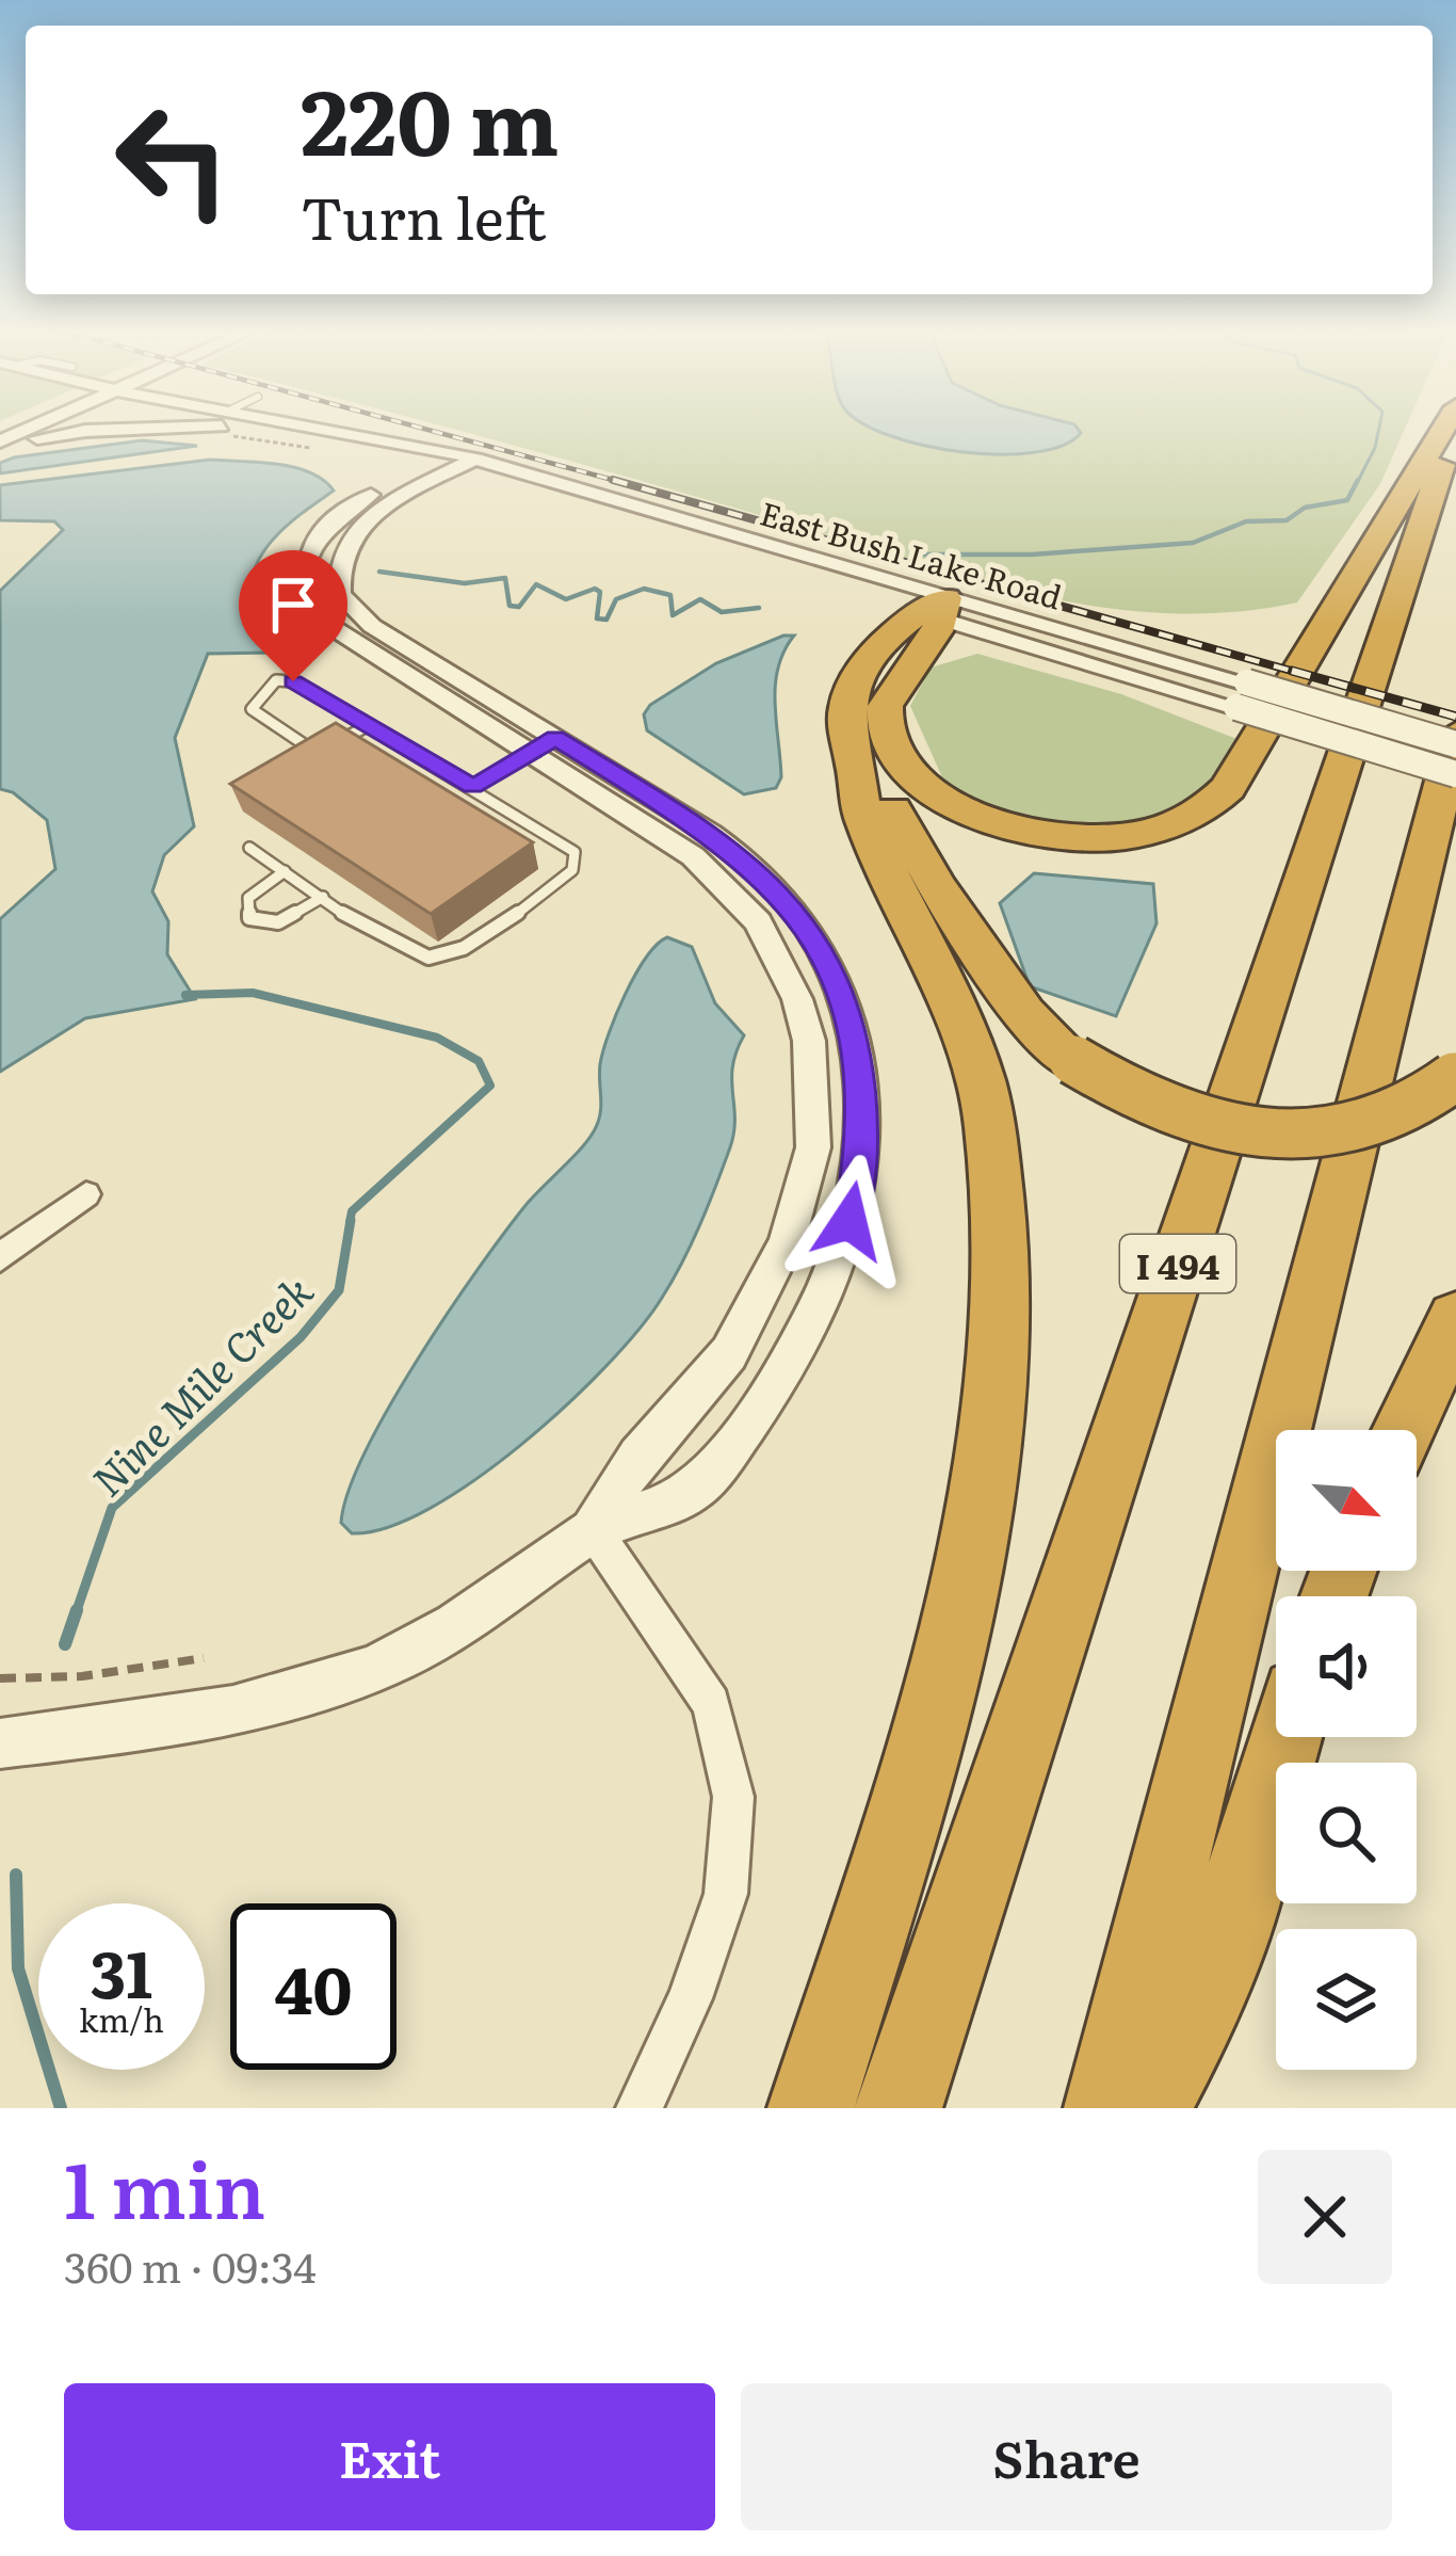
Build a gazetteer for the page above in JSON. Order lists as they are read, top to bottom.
{
  "streets": {
    "highway": ["I 494"],
    "street": ["East Bush Lake Road"]
  },
  "water": ["Nine Mile Creek"],
  "north": "bottom right",
  "page": {
    "turn": ["220 m", "Turn left"],
    "speed": "31 km/h",
    "limit": "40",
    "heading": ["1 min", "360 m · 09:34"],
    "buttons": ["Exit", "Share"]
  }
}
